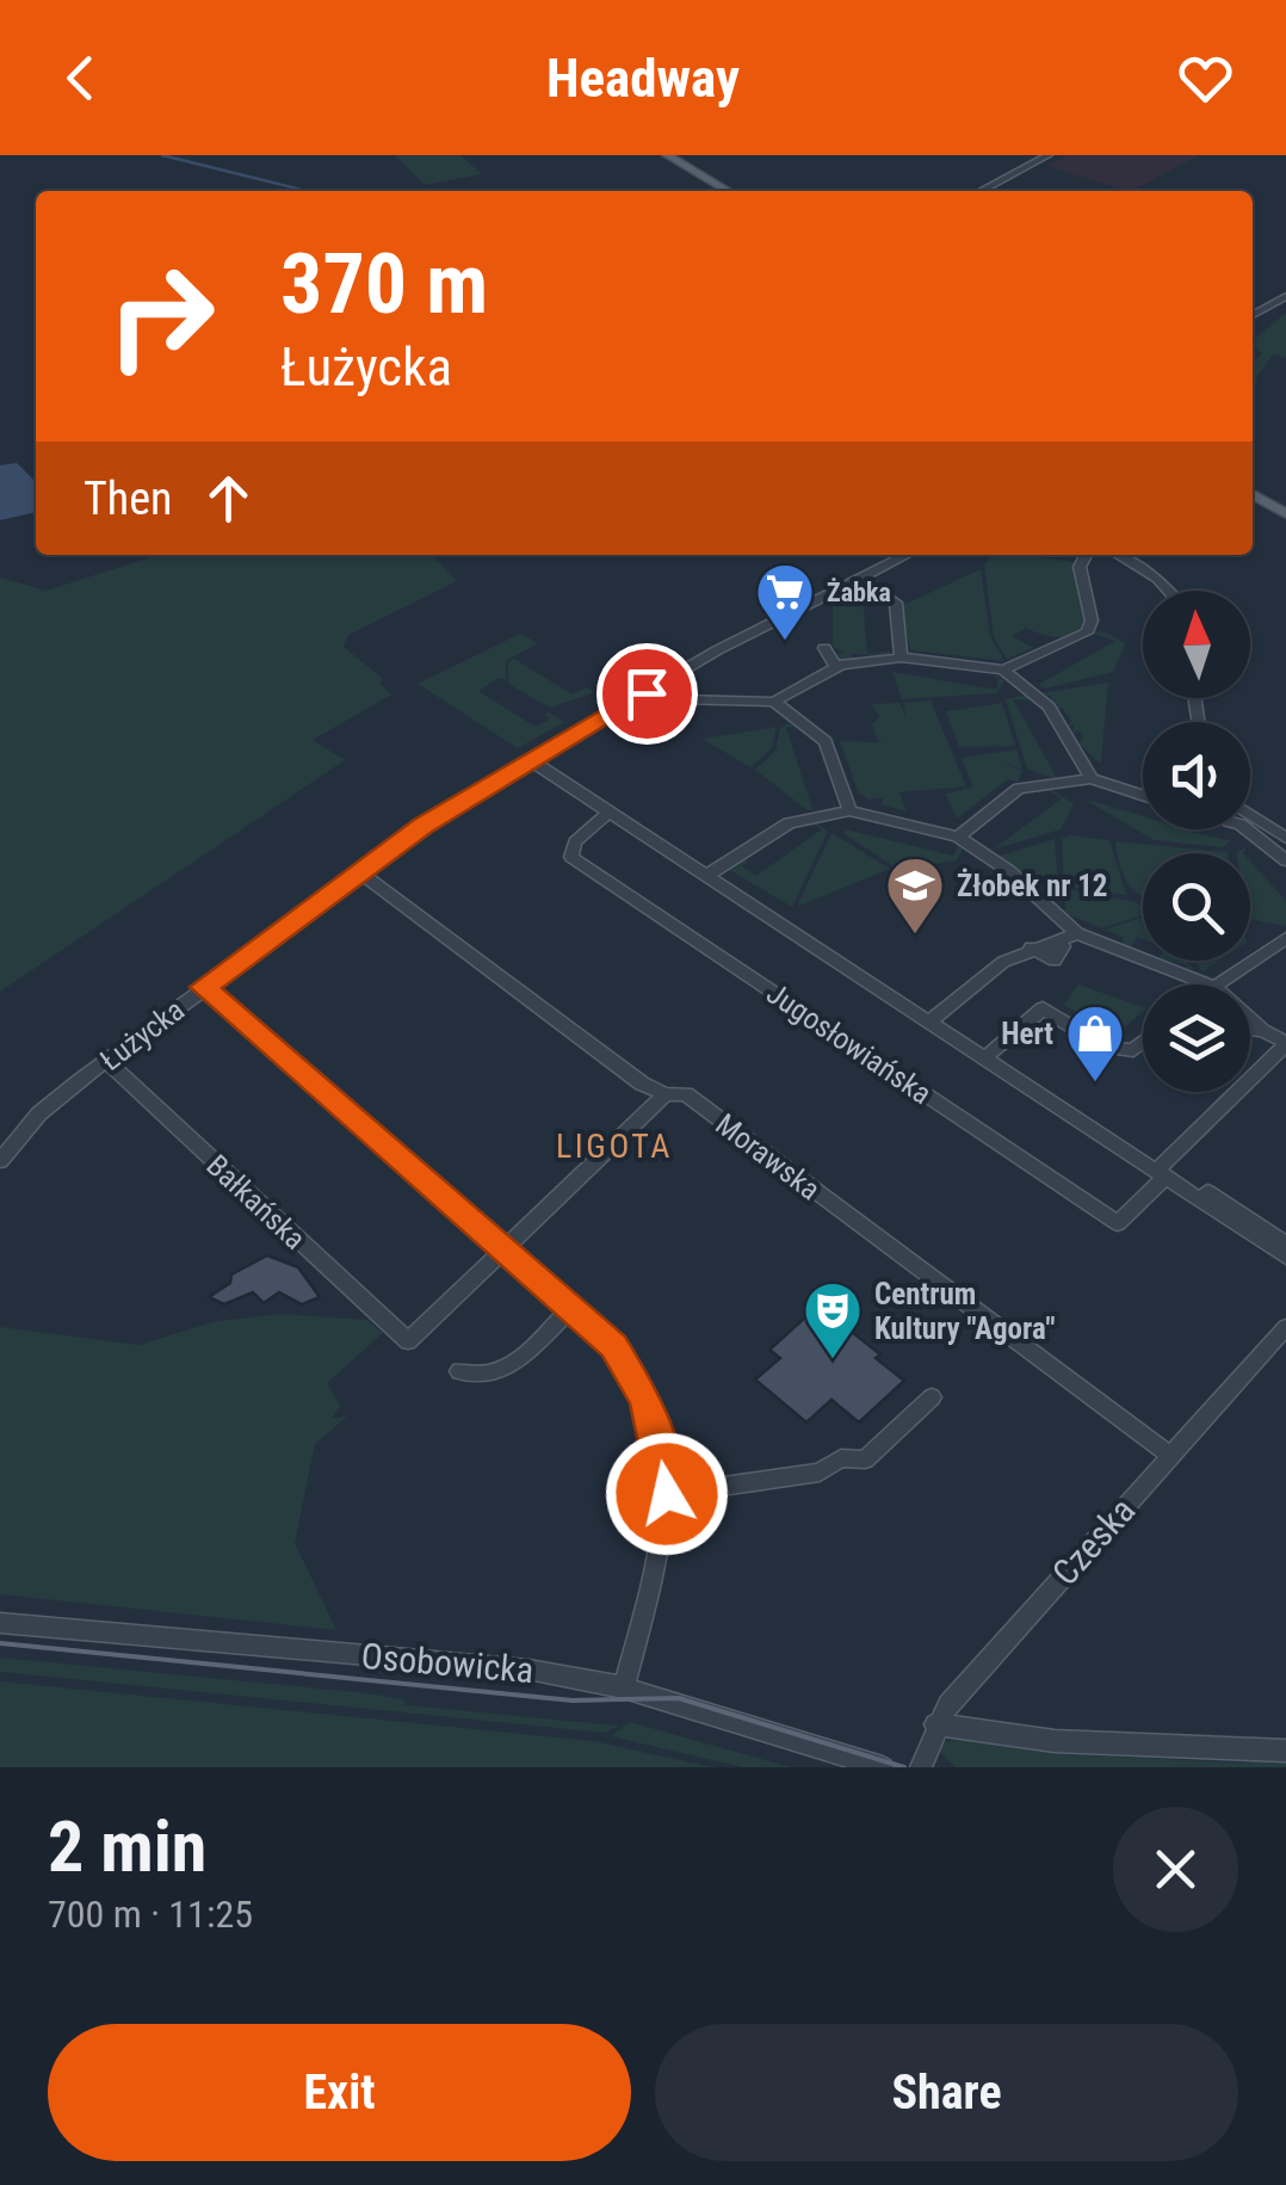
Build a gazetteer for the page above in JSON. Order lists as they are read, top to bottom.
{
  "streets": {
    "street": [
      "Łużycka",
      "Jugosłowiańska",
      "Morawska",
      "Bałkańska",
      "Czeska",
      "Osobowicka"
    ]
  },
  "crossings": [
    ["Łużycka", "Jugosłowiańska"],
    ["Łużycka", "Morawska"],
    ["Łużycka", "Bałkańska"],
    ["Morawska", "Czeska"]
  ],
  "districts": ["LIGOTA"],
  "places": {
    "supermarket": ["Żabka"],
    "school or university": ["Żłobek nr 12"],
    "shop": ["Hert"],
    "theatre": ["Centrum Kultury \"Agora\""]
  },
  "north": "top",
  "page": {
    "header": "Headway",
    "turn": ["370 m", "Łużycka"],
    "then": "Then",
    "heading": ["2 min", "700 m · 11:25"],
    "buttons": ["Exit", "Share"]
  }
}
